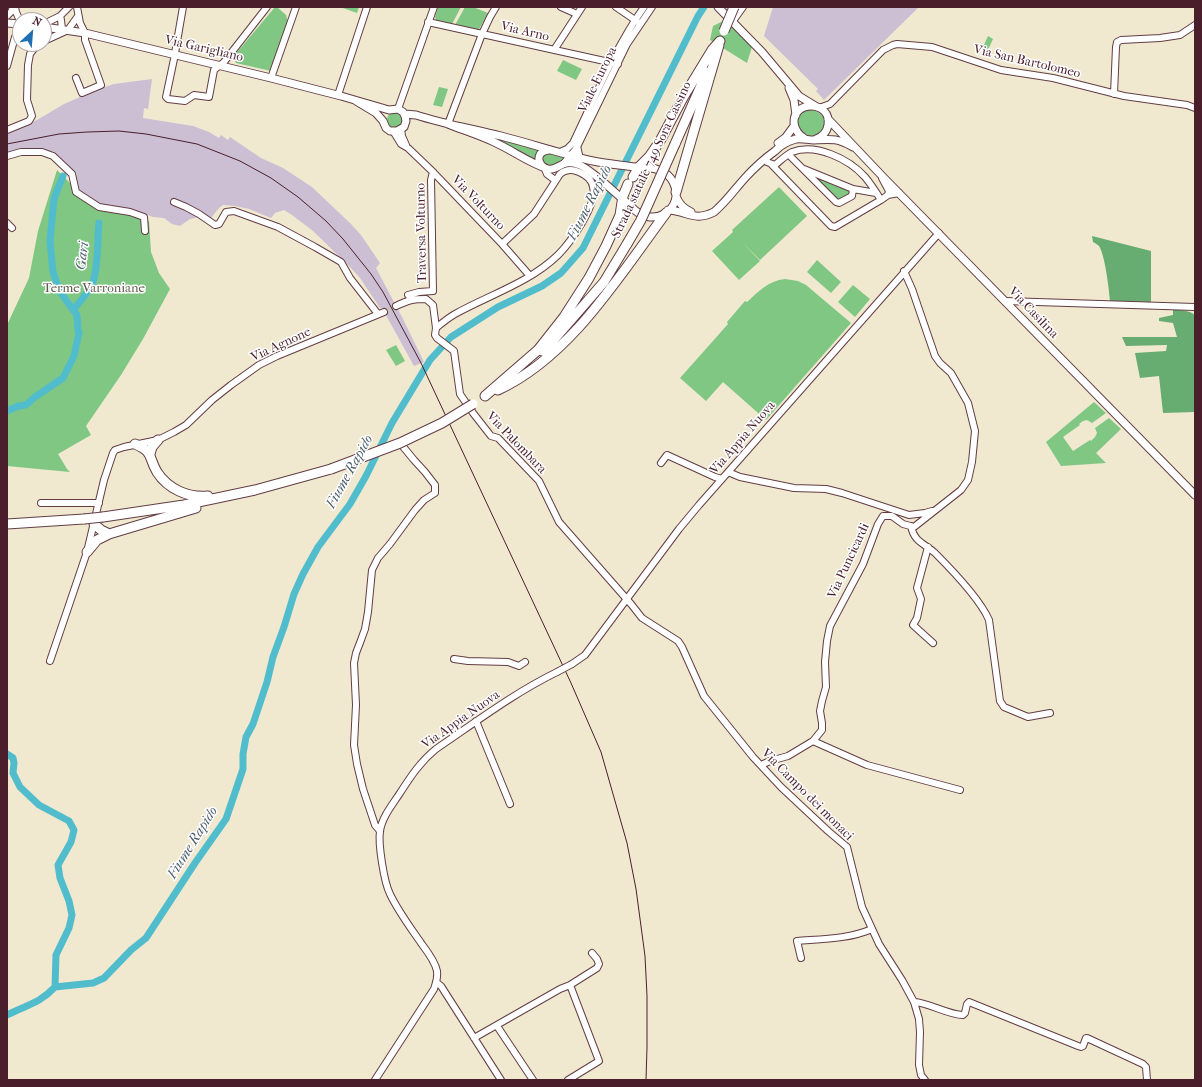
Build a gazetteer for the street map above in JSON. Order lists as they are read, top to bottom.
{
  "streets": {
    "highway": ["Strada statale 749 Sora-Cassino"],
    "main road": ["Via Garigliano", "Via Casilina"],
    "street": [
      "Via Arno",
      "Via San Bartolomeo",
      "Viale Europa",
      "Via Volturno",
      "Traversa Volturno",
      "Via Agnone",
      "Via Appia Nuova",
      "Via Palombara",
      "Via Puncicardi",
      "Via Campo dei monaci"
    ]
  },
  "crossings": [
    ["Via Arno", "Viale Europa"],
    ["Via Garigliano", "Via Volturno"],
    ["Via Volturno", "Traversa Volturno"],
    ["Via Casilina", "Via Appia Nuova"],
    ["Via Appia Nuova", "Via Palombara"],
    ["Via Appia Nuova", "Via Campo dei monaci"],
    ["Via Palombara", "Via Campo dei monaci"]
  ],
  "water": ["Fiume Rapido", "Gari"],
  "parks": ["Terme Varroniane"],
  "north": "top right"
}
